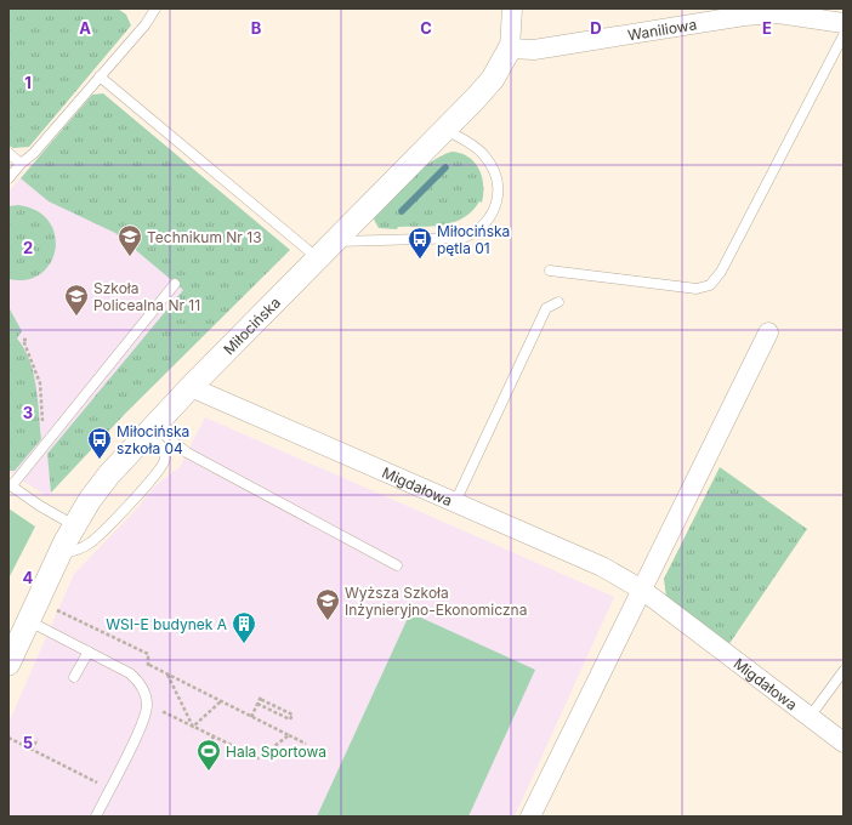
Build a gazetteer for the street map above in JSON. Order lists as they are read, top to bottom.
{
  "streets": {
    "street": ["Waniliowa", "Miłocińska", "Migdałowa"]
  },
  "crossings": [
    ["Waniliowa", "Miłocińska"],
    ["Miłocińska", "Migdałowa"]
  ],
  "places": {
    "school or university": ["Technikum Nr 13", "Szkoła Policealna Nr 11", "Wyższa Szkoła Inżynieryjno-Ekonomiczna"],
    "bus stop": ["Miłocińska pętla 01", "Miłocińska szkoła 04"],
    "building": ["WSI-E budynek A"],
    "sports": ["Hala Sportowa"]
  },
  "grid": {
    "columns": [
      "A",
      "B",
      "C",
      "D",
      "E"
    ],
    "rows": [
      "1",
      "2",
      "3",
      "4",
      "5"
    ]
  }
}
